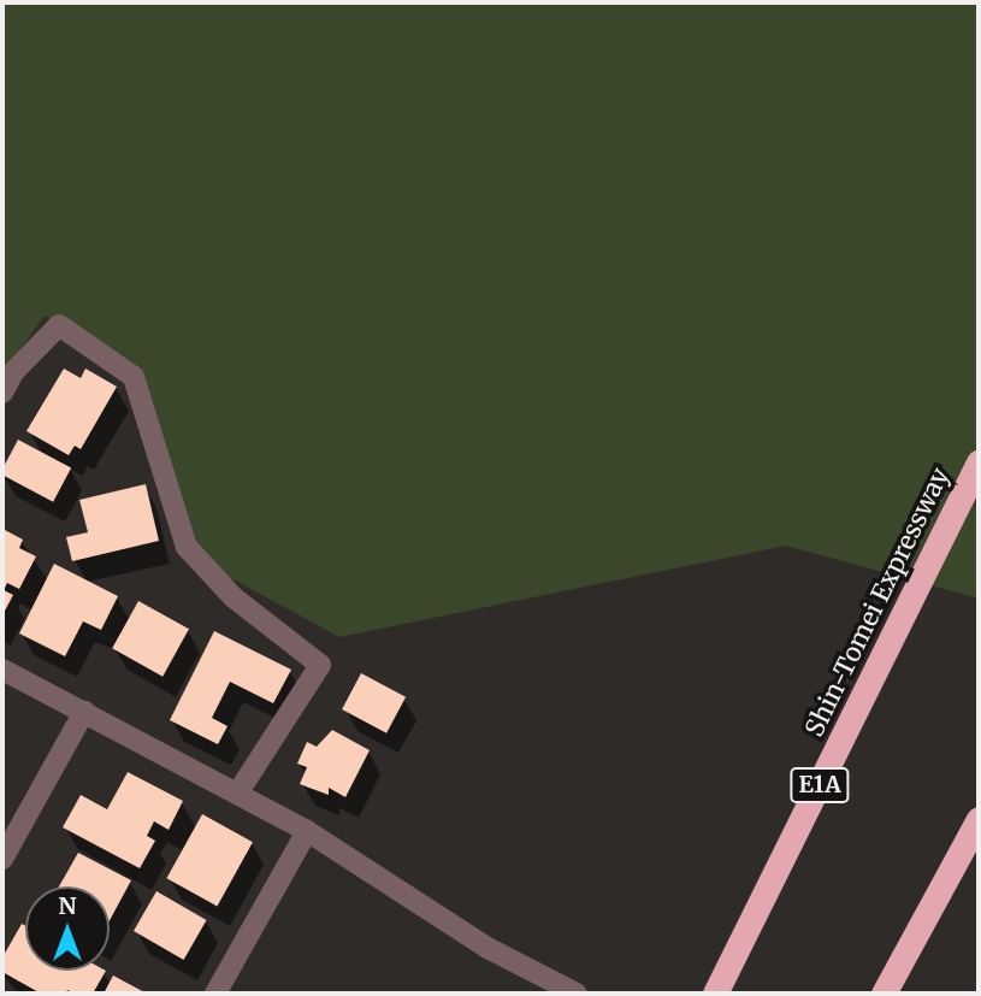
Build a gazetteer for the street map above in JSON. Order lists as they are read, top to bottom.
{
  "streets": {
    "highway": ["Shin-Tomei Expressway", "E1A"]
  },
  "north": "top"
}
